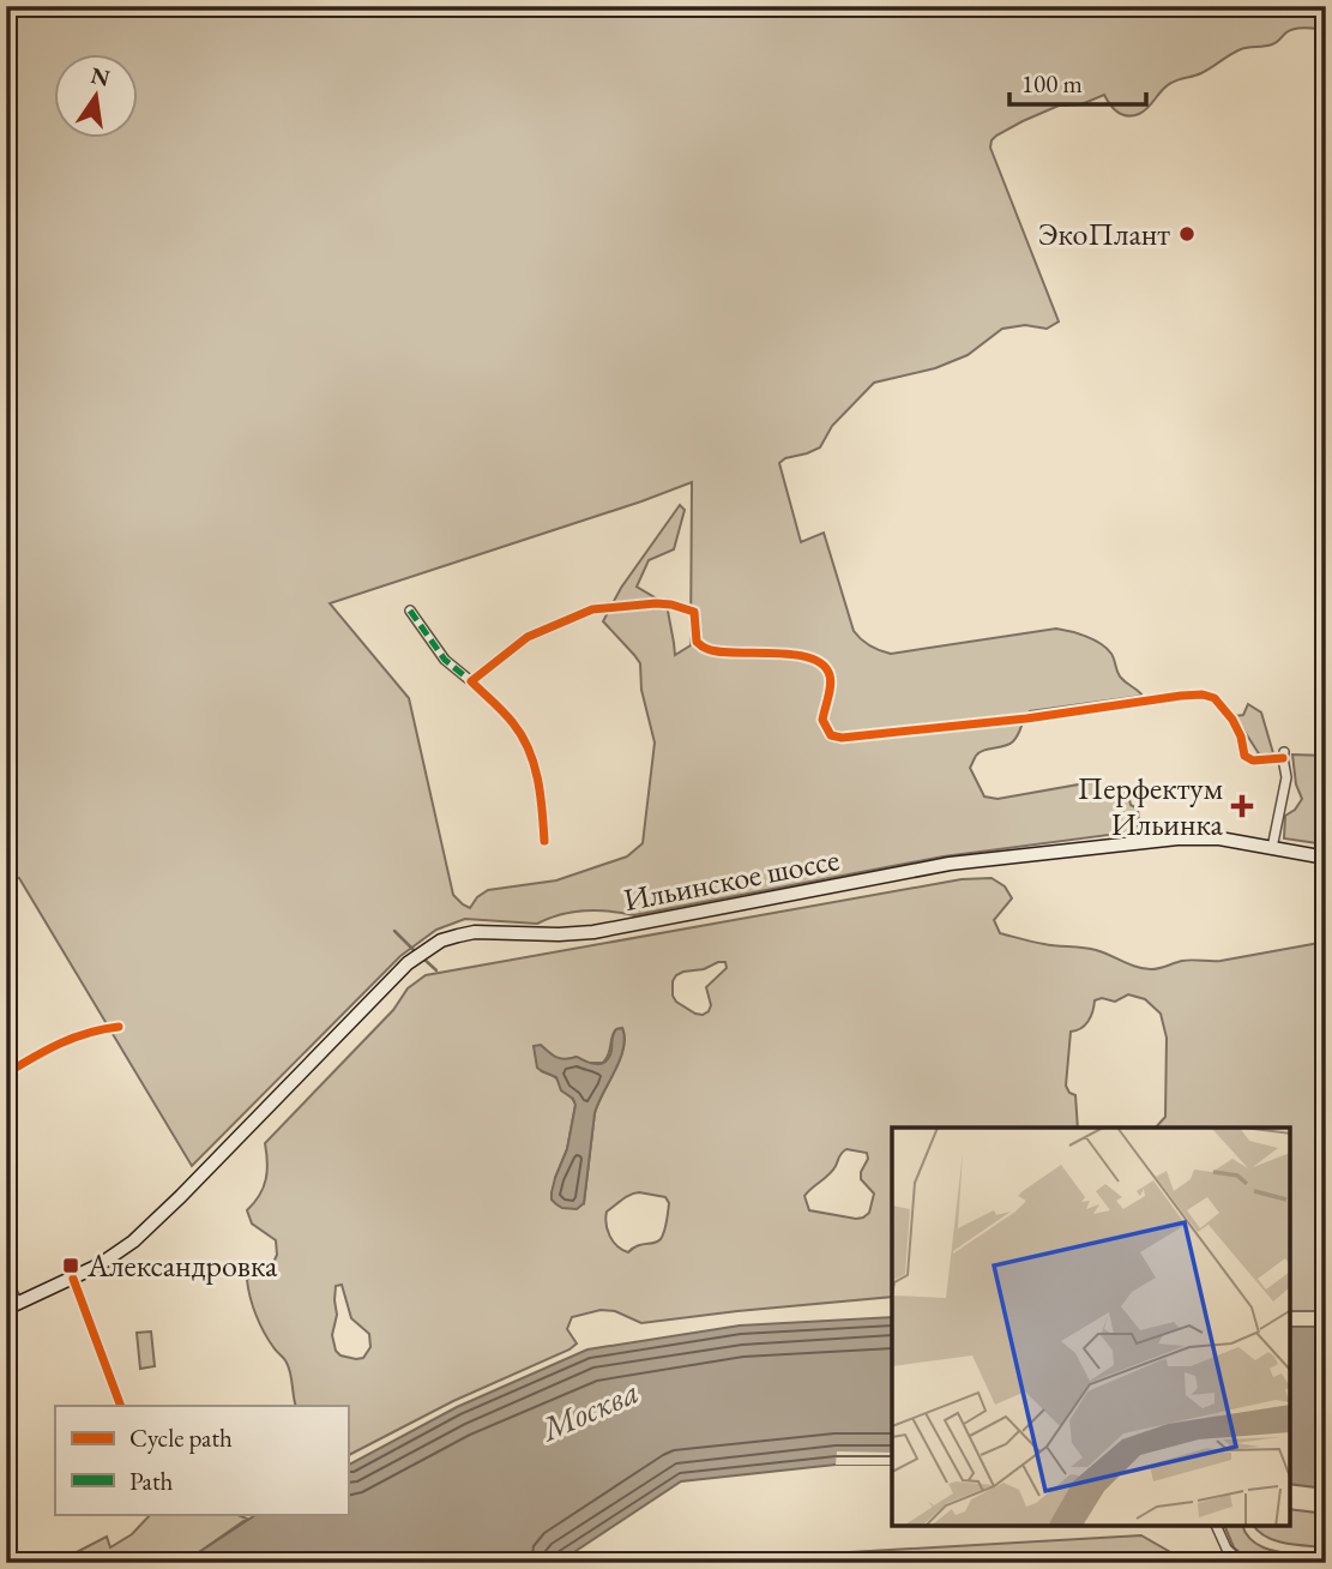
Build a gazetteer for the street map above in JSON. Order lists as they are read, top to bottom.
{
  "streets": {
    "main road": ["Ильинское шоссе"]
  },
  "water": ["Москва"],
  "places": {
    "other": ["ЭкоПлант"],
    "health": ["Перфектум Ильинка"],
    "transit": ["Александровка"]
  },
  "legend": ["Cycle path", "Path"],
  "scale_bar": "100 m",
  "north": "top"
}
